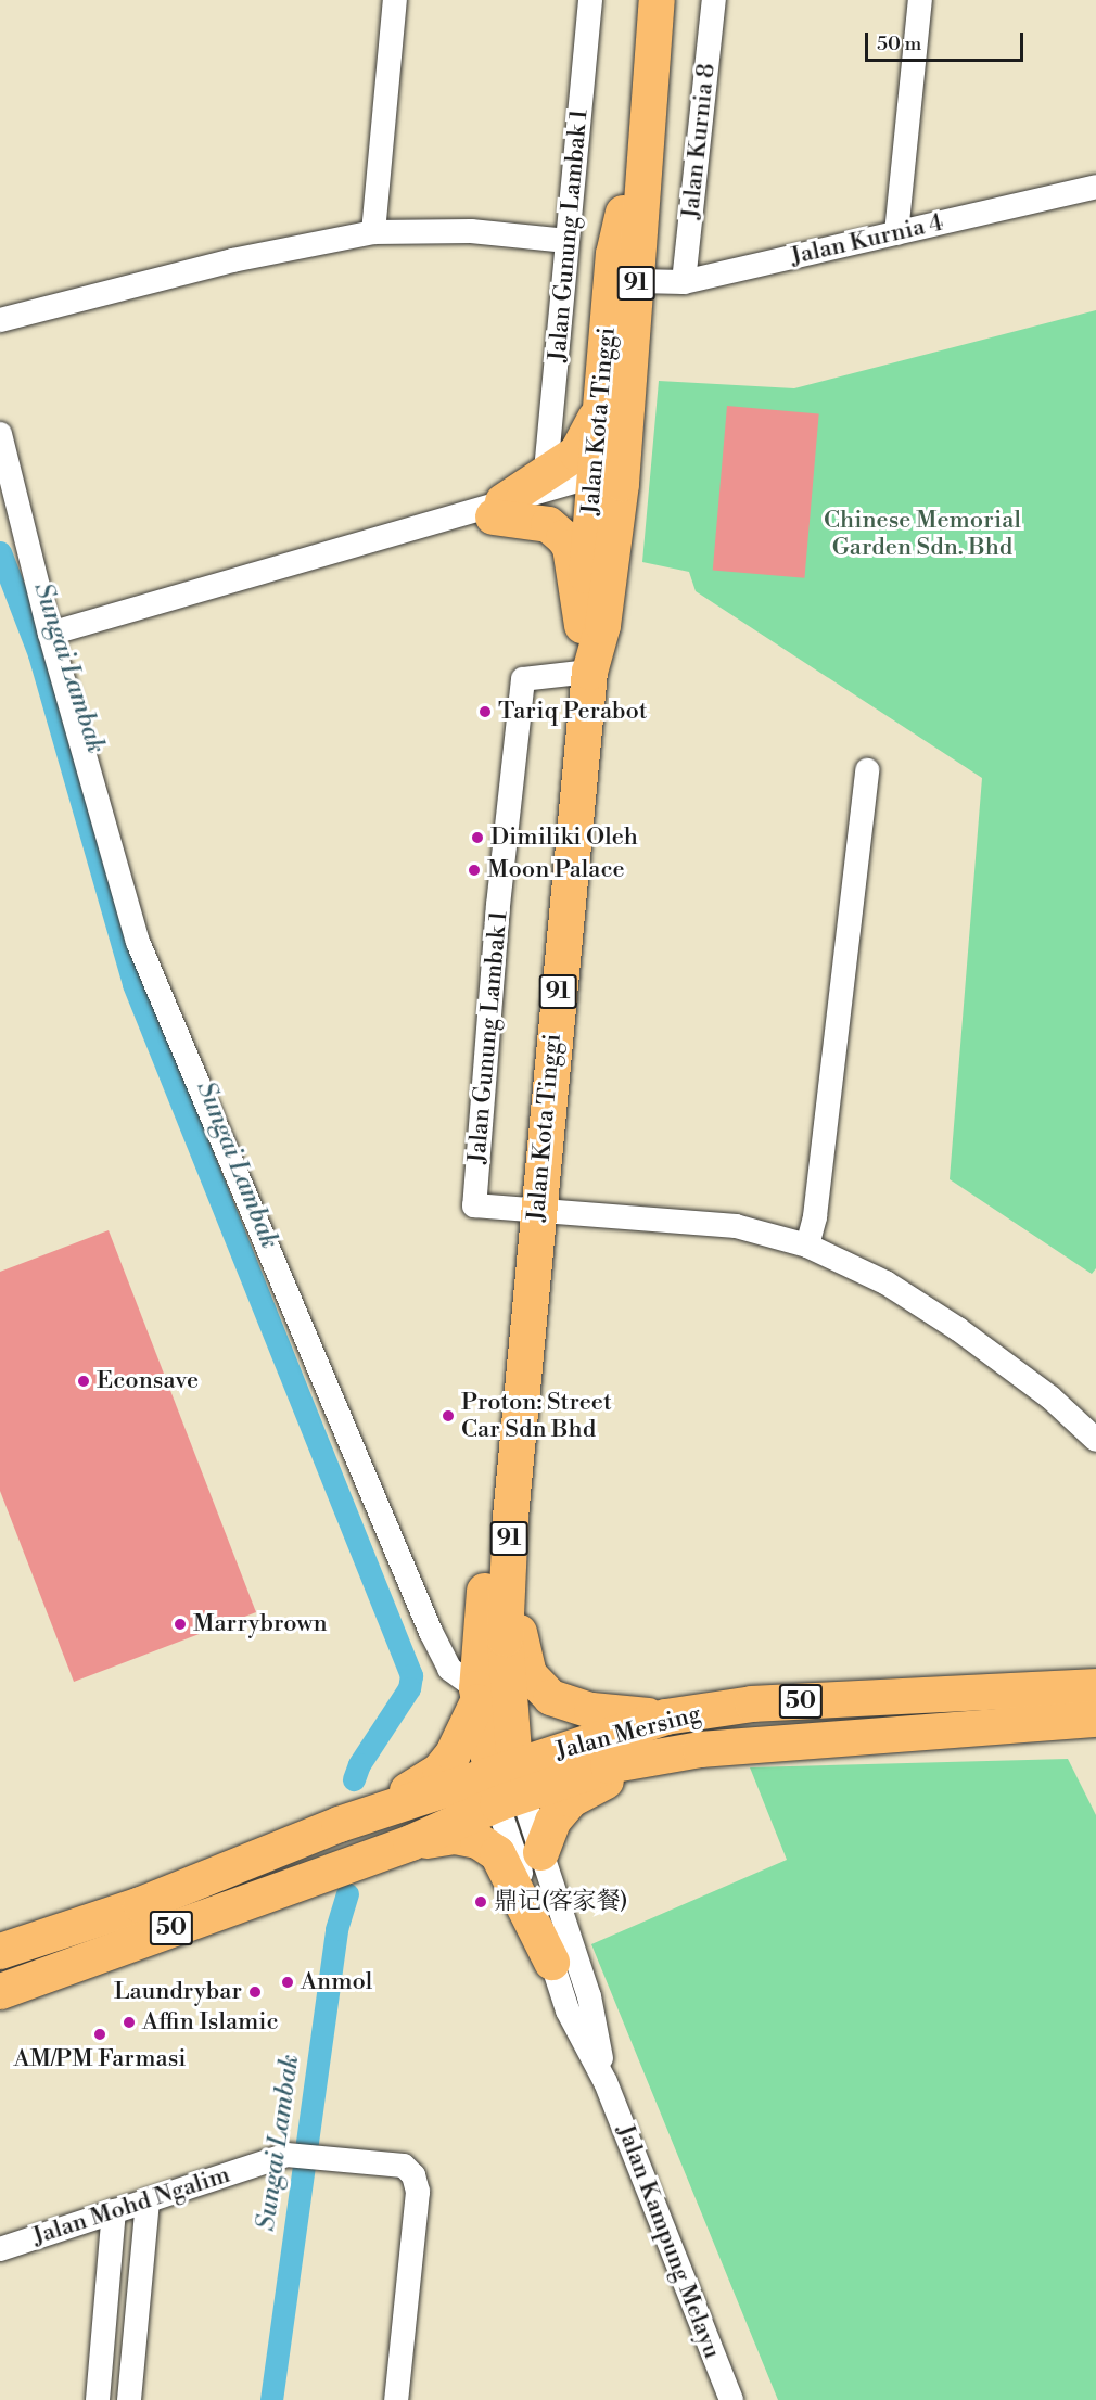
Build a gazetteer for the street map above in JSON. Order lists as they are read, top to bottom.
{
  "streets": {
    "highway": [
      "91",
      "Jalan Kota Tinggi",
      "50",
      "Jalan Mersing"
    ],
    "street": [
      "Jalan Kurnia 8",
      "Jalan Gunung Lambak 1",
      "Jalan Kurnia 4",
      "Jalan Mohd Ngalim",
      "Jalan Kampung Melayu"
    ]
  },
  "crossings": [
    ["Jalan Kurnia 8", "Jalan Kurnia 4"],
    ["Jalan Gunung Lambak 1", "Jalan Kota Tinggi"],
    ["Jalan Kurnia 4", "Jalan Kota Tinggi"],
    ["Jalan Kota Tinggi", "Jalan Mersing"],
    ["Jalan Kota Tinggi", "Jalan Kampung Melayu"],
    ["Jalan Mersing", "Jalan Kampung Melayu"]
  ],
  "water": ["Sungai Lambak"],
  "parks": ["Chinese Memorial Garden Sdn. Bhd"],
  "places": [
    "Tariq Perabot",
    "Dimiliki Oleh",
    "Moon Palace",
    "Econsave",
    "Proton: Street Car Sdn Bhd",
    "Marrybrown",
    "鼎记(客家餐)",
    "Anmol",
    "Laundrybar",
    "Affin Islamic",
    "AM/PM Farmasi"
  ],
  "scale_bar": "50 m"
}
